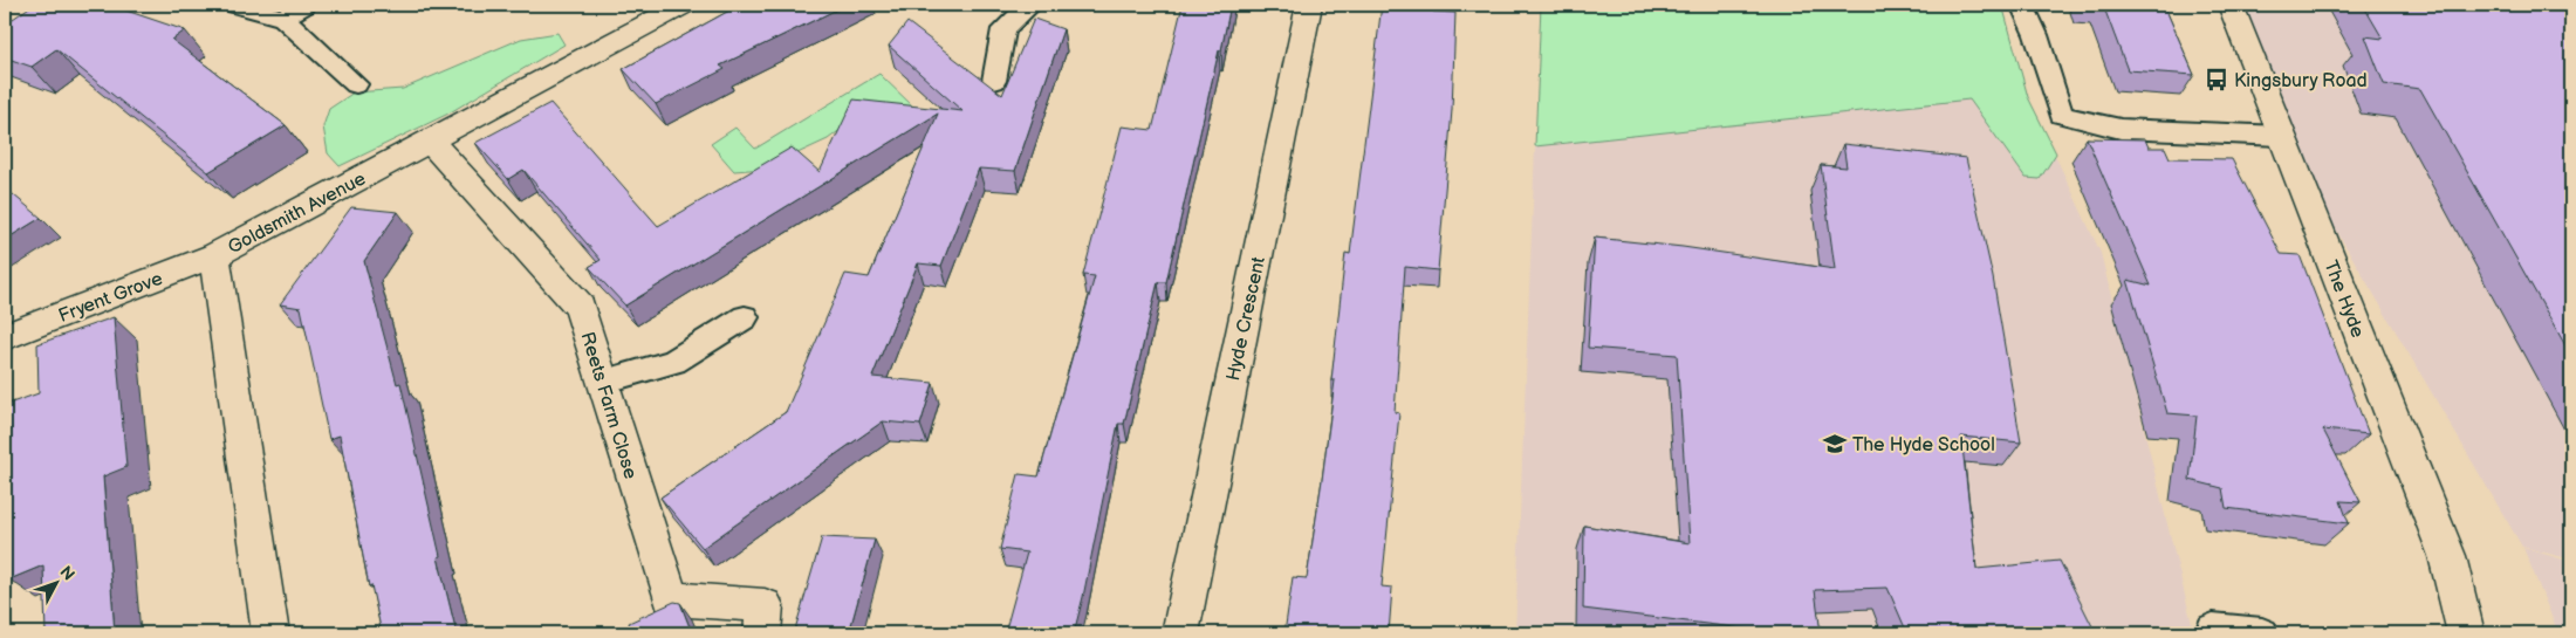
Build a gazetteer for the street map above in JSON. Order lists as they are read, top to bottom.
{
  "streets": {
    "street": [
      "Goldsmith Avenue",
      "Fryent Grove",
      "The Hyde",
      "Hyde Crescent",
      "Reets Farm Close"
    ]
  },
  "crossings": [
    ["Goldsmith Avenue", "Fryent Grove"],
    ["Goldsmith Avenue", "Reets Farm Close"]
  ],
  "places": {
    "bus stop": ["Kingsbury Road"],
    "school or university": ["The Hyde School"]
  },
  "north": "top right"
}
